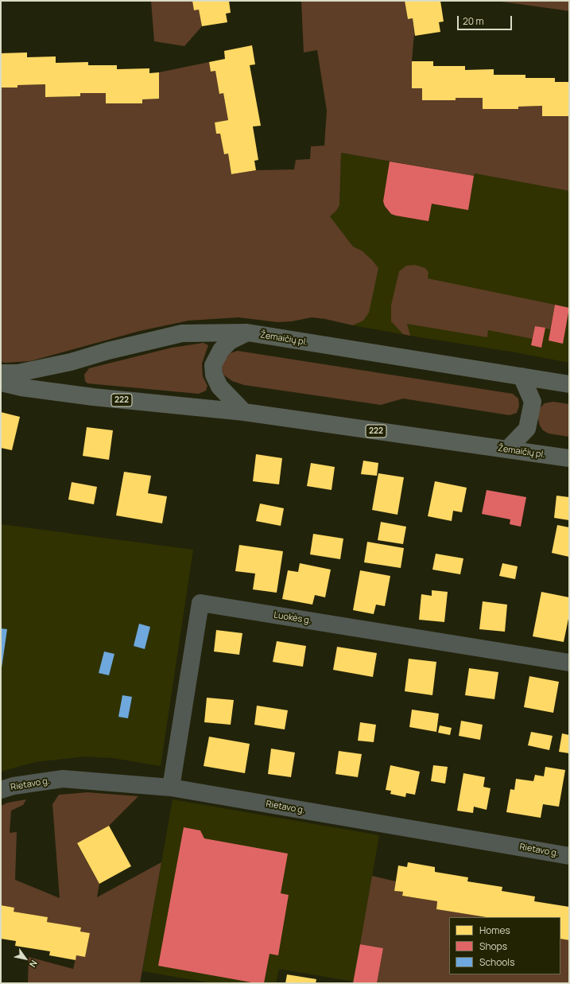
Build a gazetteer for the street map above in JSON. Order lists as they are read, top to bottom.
{
  "streets": {
    "main road": ["Žemaičių pl.", "222"],
    "street": ["Luokės g.", "Rietavo g."]
  },
  "crossings": [
    ["Luokės g.", "Rietavo g."]
  ],
  "legend": ["Homes", "Shops", "Schools"],
  "scale_bar": "20 m",
  "north": "bottom right"
}
